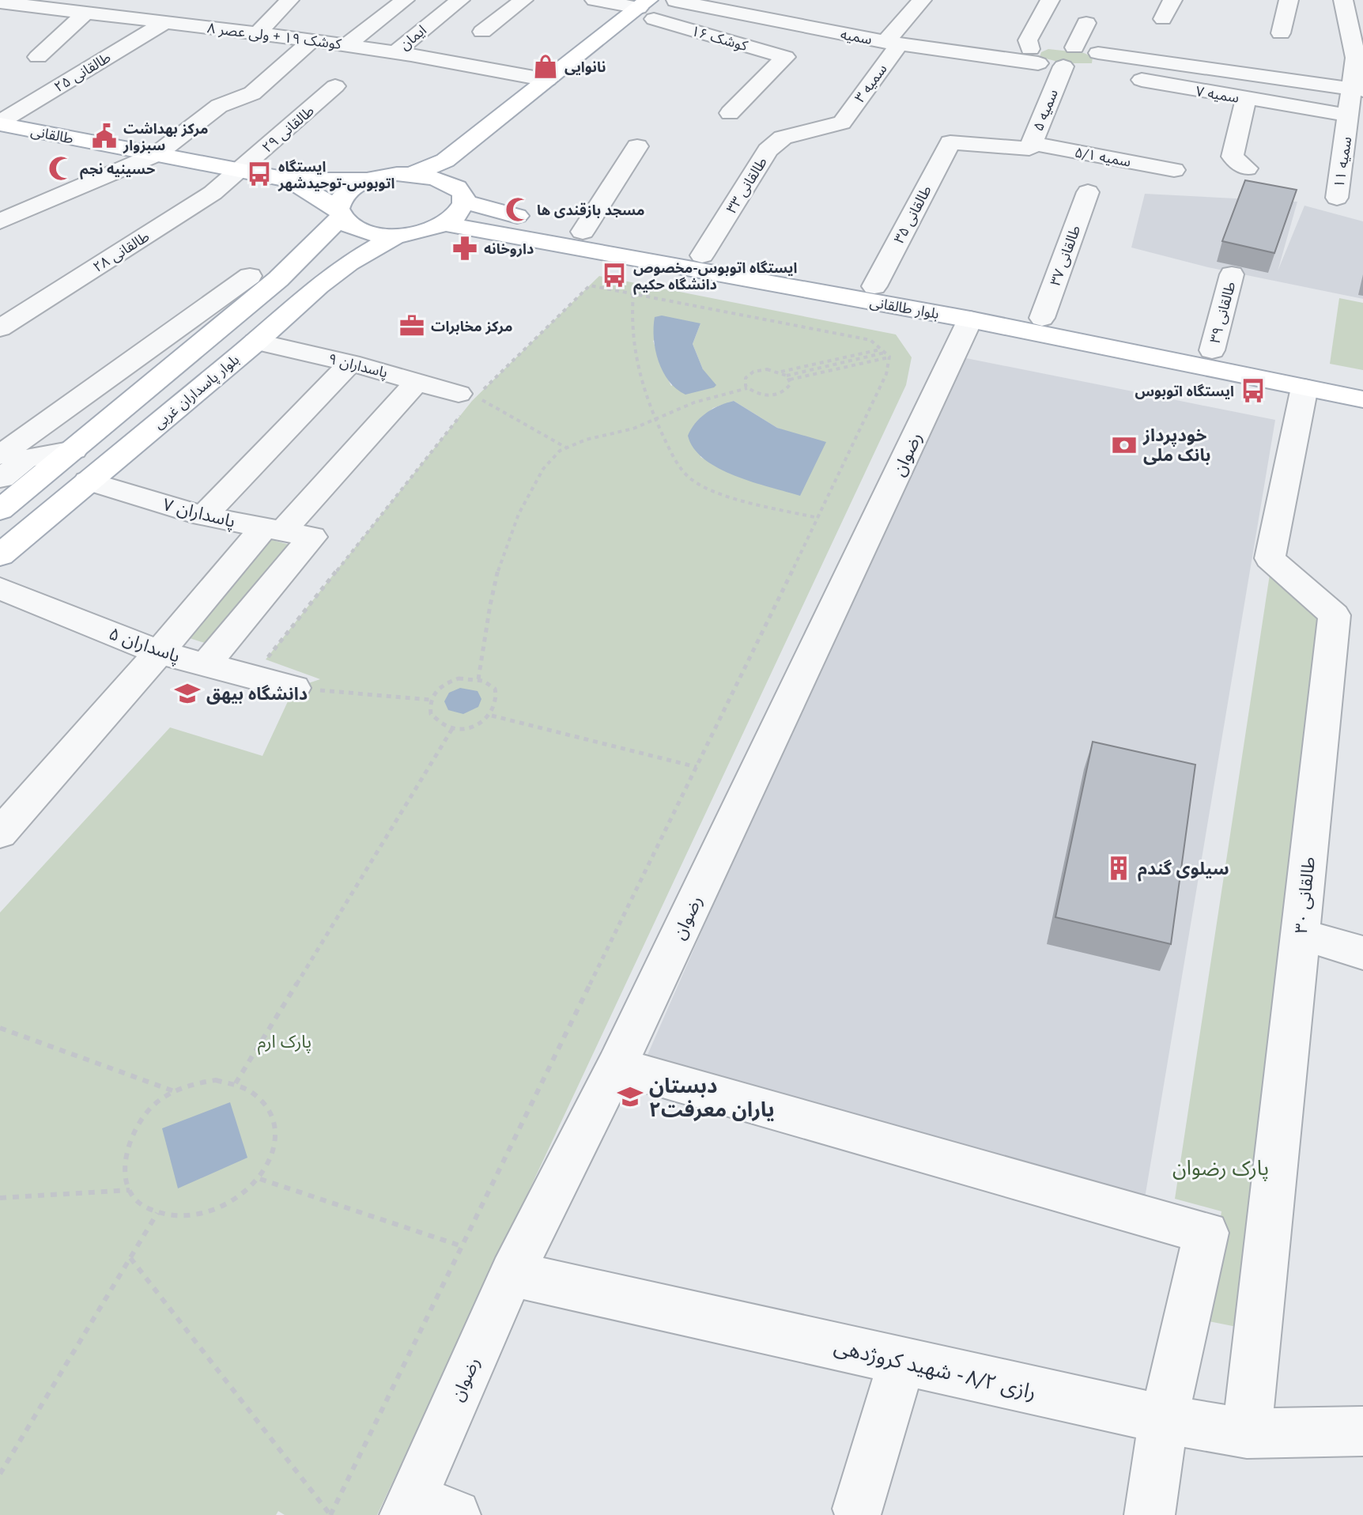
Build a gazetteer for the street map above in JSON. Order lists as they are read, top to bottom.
{
  "streets": {
    "main road": ["طالقانی", "بلوار طالقانی", "بلوار پاسداران غربی"],
    "street": [
      "کوشک ۱۹ + ولی عصر ۸",
      "سمیه",
      "ایمان",
      "کوشک ۱۶",
      "طالقانی ۲۵",
      "سمیه ۳",
      "سمیه ۷",
      "سمیه ۵",
      "طالقانی ۲۹",
      "سمیه ۵/۱",
      "سمیه ۱۱",
      "طالقانی ۳۳",
      "طالقانی ۳۵",
      "طالقانی ۲۸",
      "طالقانی ۳۷",
      "طالقانی ۳۹",
      "پاسداران ۹",
      "رضوان",
      "پاسداران ۷",
      "پاسداران ۵",
      "طالقانی ۳۰",
      "رازی ۸/۲ - شهید کروژدهی"
    ]
  },
  "crossings": [
    ["کوشک ۱۹ + ولی عصر ۸", "ایمان"],
    ["کوشک ۱۹ + ولی عصر ۸", "طالقانی ۲۵"],
    ["سمیه", "سمیه ۳"],
    ["طالقانی ۲۵", "طالقانی"],
    ["سمیه ۳", "طالقانی ۳۳"],
    ["سمیه ۷", "سمیه ۱۱"],
    ["سمیه ۵", "سمیه ۵/۱"],
    ["سمیه ۵", "طالقانی ۳۵"],
    ["طالقانی ۲۹", "طالقانی"],
    ["طالقانی ۲۹", "طالقانی ۲۸"],
    ["طالقانی", "طالقانی ۲۸"],
    ["طالقانی ۳۳", "بلوار طالقانی"],
    ["طالقانی ۳۵", "بلوار طالقانی"],
    ["طالقانی ۳۷", "بلوار طالقانی"],
    ["بلوار طالقانی", "طالقانی ۳۹"],
    ["بلوار طالقانی", "رضوان"],
    ["بلوار طالقانی", "طالقانی ۳۰"],
    ["پاسداران ۹", "بلوار پاسداران غربی"],
    ["بلوار پاسداران غربی", "پاسداران ۷"],
    ["رضوان", "رازی ۸/۲ - شهید کروژدهی"],
    ["طالقانی ۳۰", "رازی ۸/۲ - شهید کروژدهی"]
  ],
  "parks": ["پارک ارم", "پارک رضوان"],
  "places": {
    "shop": ["نانوایی"],
    "public building": ["مرکز بهداشت سبزوار"],
    "mosque": ["حسینیه نجم", "مسجد بازقندی ها"],
    "bus stop": ["ایستگاه اتوبوس-توحیدشهر", "ایستگاه اتوبوس-مخصوص دانشگاه حکیم", "ایستگاه اتوبوس"],
    "pharmacy": ["داروخانه"],
    "office": ["مرکز مخابرات"],
    "bank": ["خودپرداز بانک ملی"],
    "school or university": ["دانشگاه بیهق", "دبستان یاران معرفت۲"],
    "building": ["سیلوی گندم"]
  }
}
